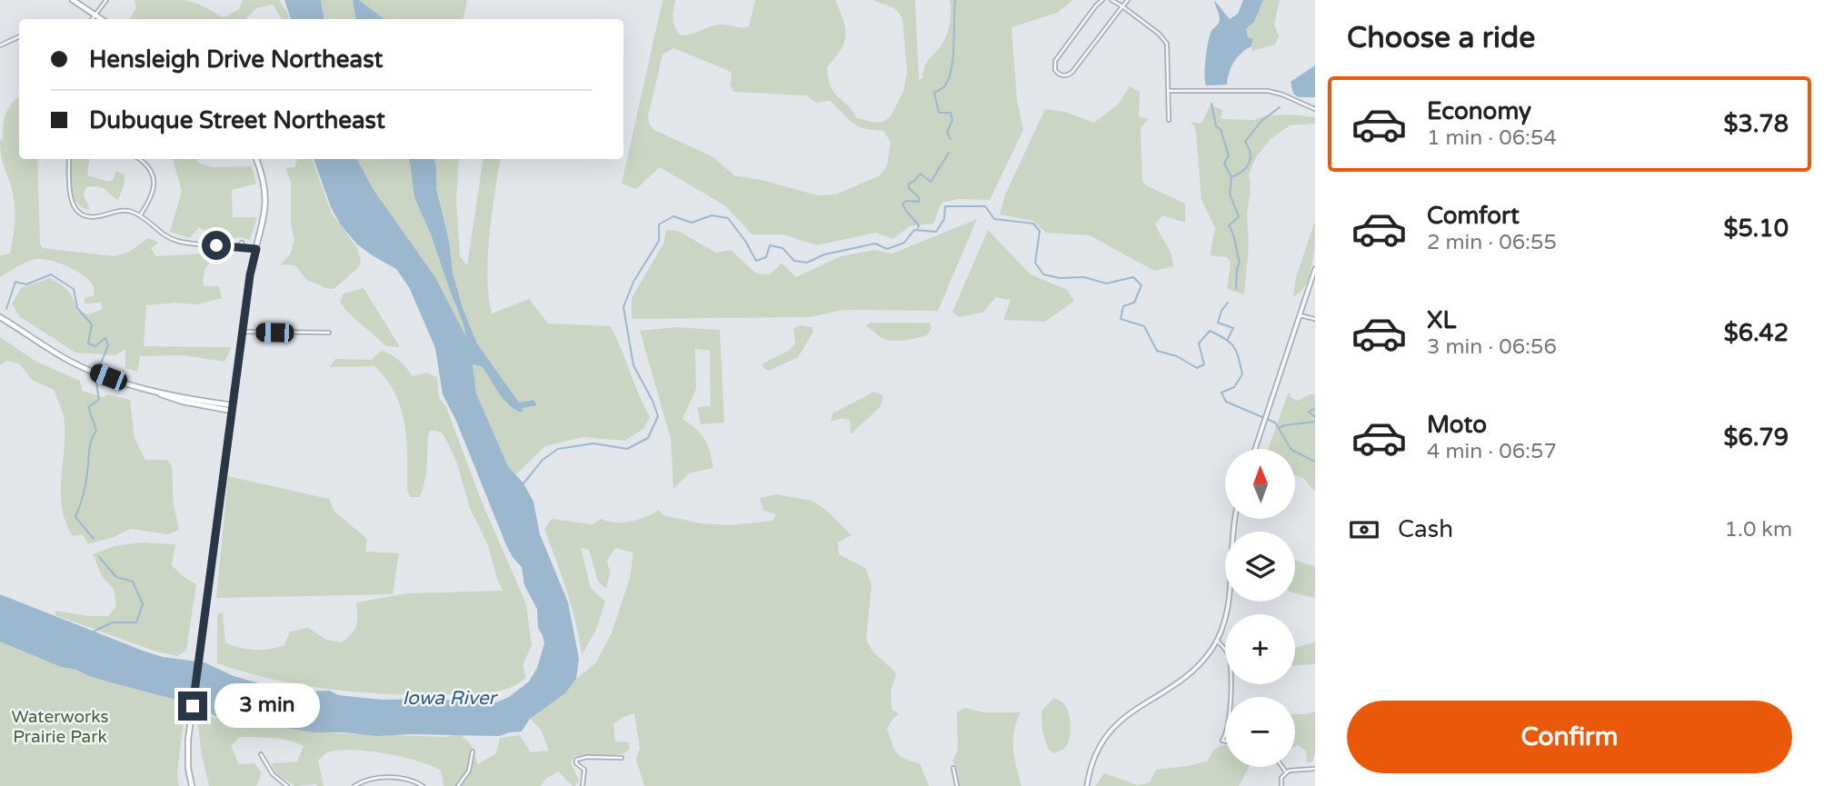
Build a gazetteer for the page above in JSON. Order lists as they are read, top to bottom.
{
  "water": ["Iowa River"],
  "parks": ["Waterworks Prairie Park"],
  "north": "top",
  "page": {
    "heading": "Choose a ride",
    "banner": ["Hensleigh Drive Northeast", "Dubuque Street Northeast"],
    "list": [
      {
        "name": "Economy",
        "note": "1 min · 06:54",
        "value": "$3.78"
      },
      {
        "name": "Comfort",
        "note": "2 min · 06:55",
        "value": "$5.10"
      },
      {
        "name": "XL",
        "note": "3 min · 06:56",
        "value": "$6.42"
      },
      {
        "name": "Moto",
        "note": "4 min · 06:57",
        "value": "$6.79"
      }
    ],
    "map_buttons": ["+", "−"],
    "pay": ["Cash", "1.0 km"],
    "bubble": "3 min",
    "buttons": "Confirm"
  }
}
